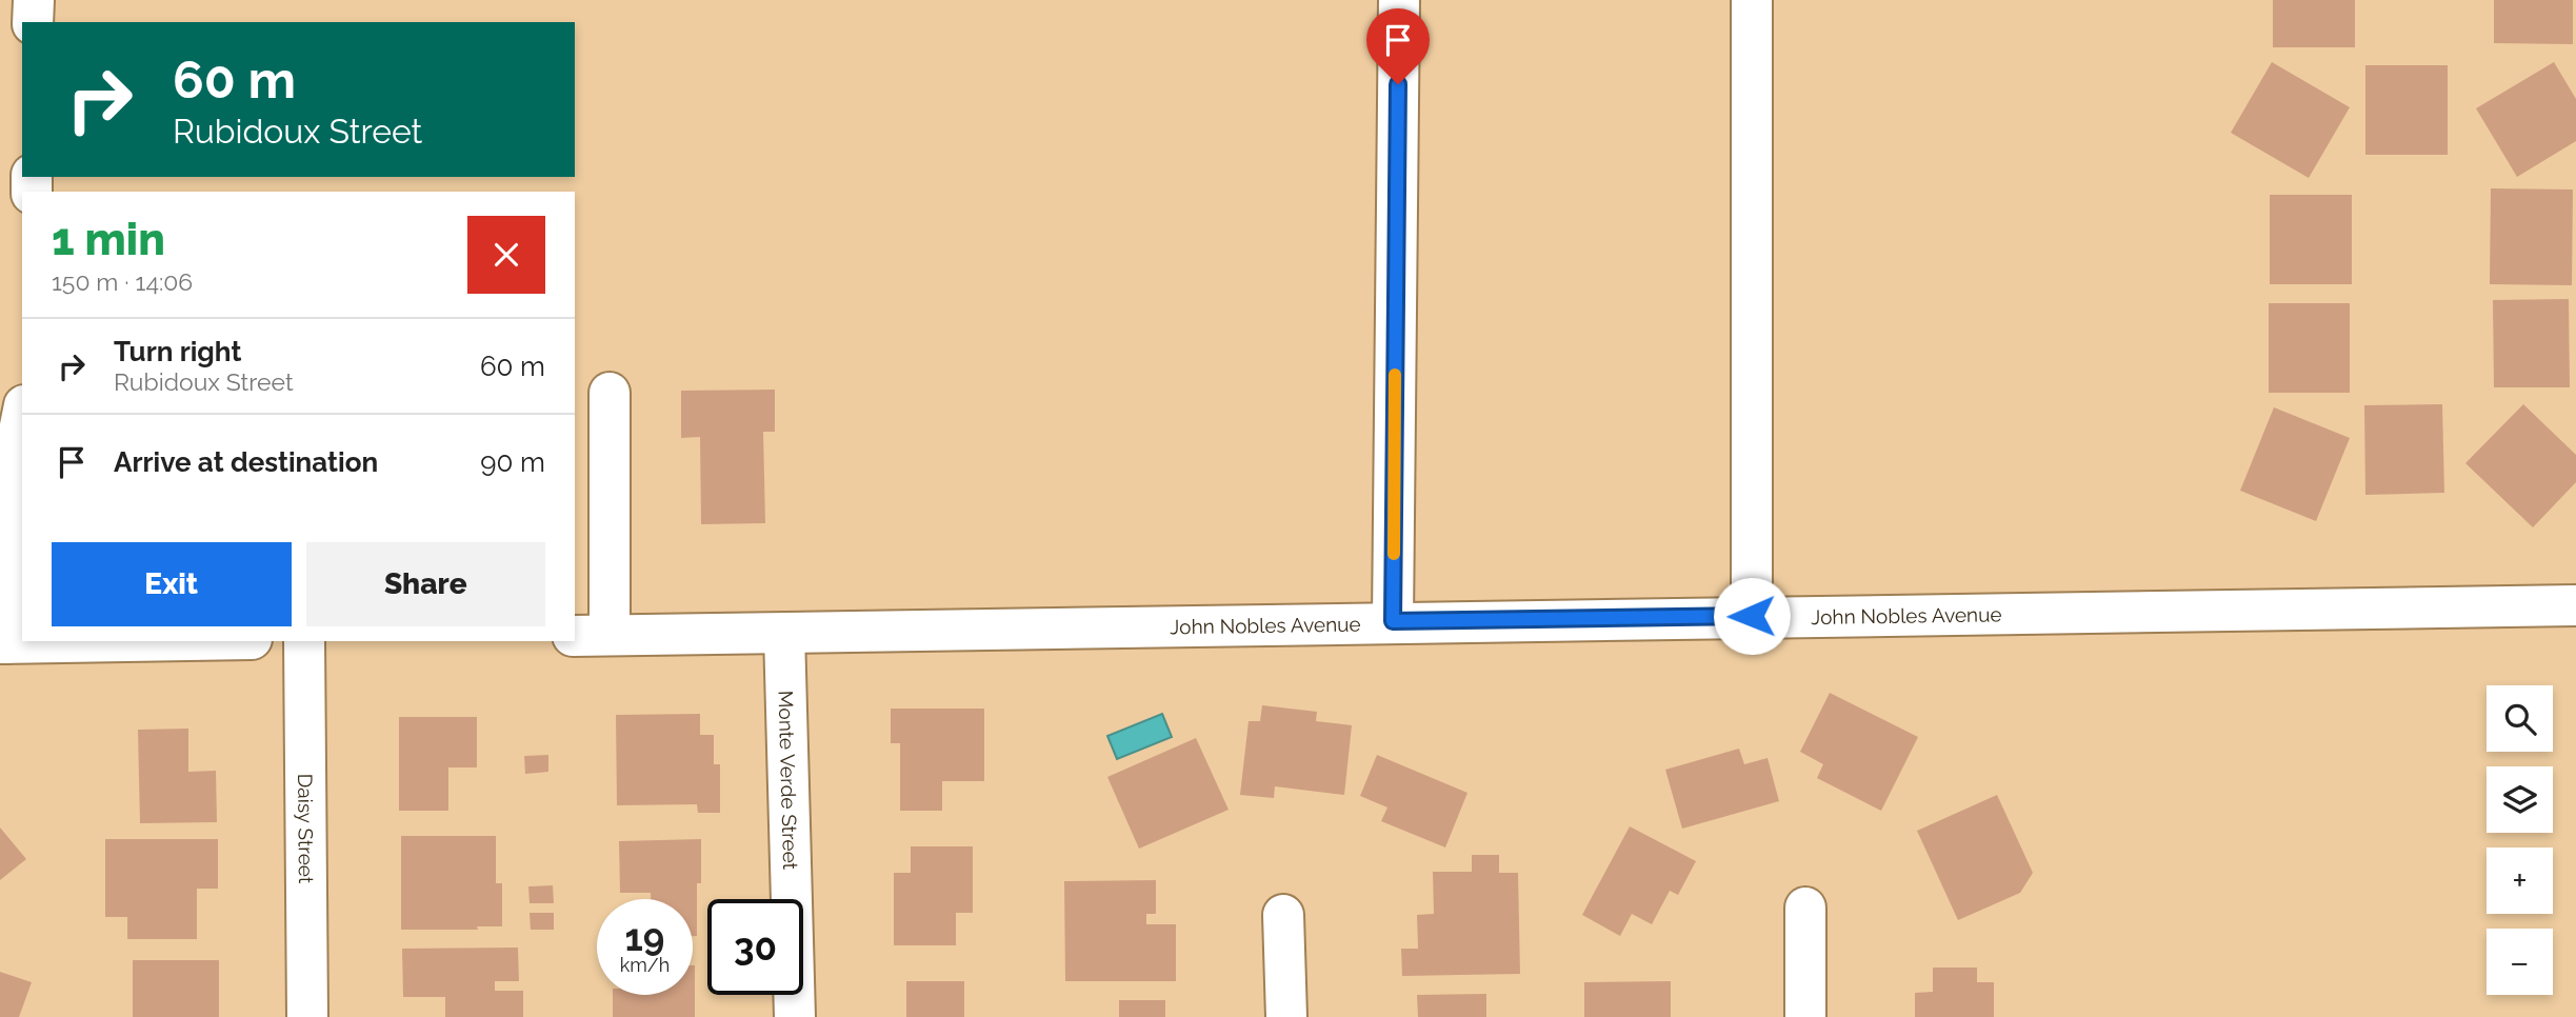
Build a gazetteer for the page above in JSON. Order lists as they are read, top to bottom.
{
  "streets": {
    "street": ["John Nobles Avenue", "Monte Verde Street", "Daisy Street"]
  },
  "crossings": [
    ["John Nobles Avenue", "Monte Verde Street"]
  ],
  "page": {
    "turn": ["60 m", "Rubidoux Street"],
    "heading": ["1 min", "150 m · 14:06"],
    "list": [
      {
        "name": "Turn right",
        "note": "Rubidoux Street",
        "value": "60 m"
      },
      {
        "name": "Arrive at destination",
        "value": "90 m"
      }
    ],
    "buttons": ["Exit", "Share"],
    "map_buttons": ["+", "−"],
    "speed": "19 km/h",
    "limit": "30"
  }
}
